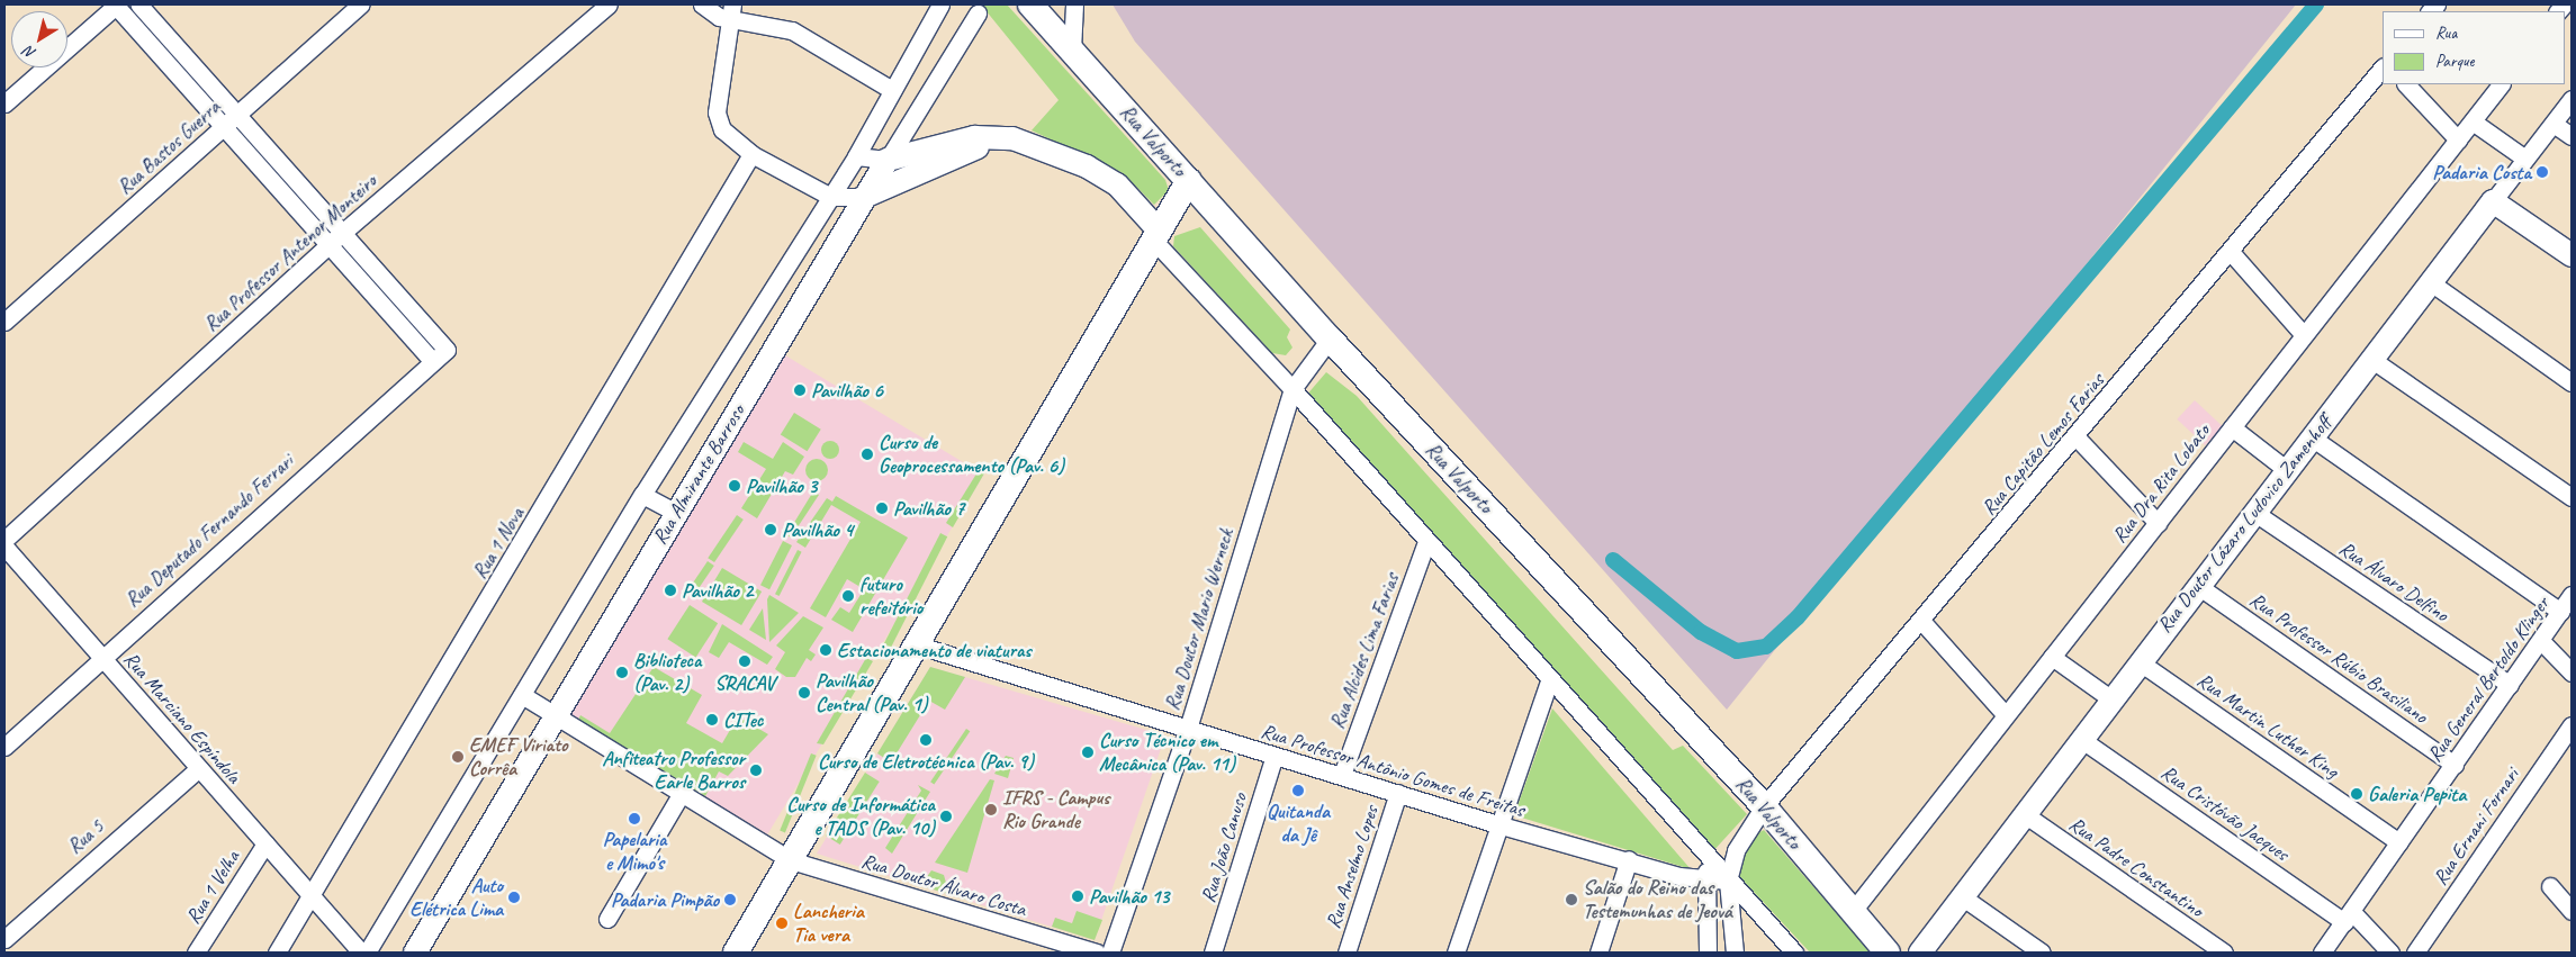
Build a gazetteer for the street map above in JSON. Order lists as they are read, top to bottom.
{
  "streets": {
    "main road": ["Rua Valporto"],
    "street": [
      "Rua Bastos Guerra",
      "Rua Professor Antenor Monteiro",
      "Rua Capitão Lemos Farias",
      "Rua Almirante Barroso",
      "Rua Dra Rita Lobato",
      "Rua Doutor Lázaro Ludovico Zamenhoff",
      "Rua Deputado Fernando Ferrari",
      "Rua 1 Nova",
      "Rua Álvaro Delfino",
      "Rua Doutor Mario Werneck",
      "Rua Alcides Lima Farias",
      "Rua Professor Rúbio Brasiliano",
      "Rua General Bertoldo Klinger",
      "Rua Marciano Espíndola",
      "Rua Martin Luther King",
      "Rua Professor Antônio Gomes de Freitas",
      "Rua Cristóvão Jacques",
      "Rua Ernani Fornari",
      "Rua 5",
      "Rua João Canuso",
      "Rua Anselmo Lopes",
      "Rua Padre Constantino",
      "Rua Doutor Álvaro Costa",
      "Rua 1 Velha"
    ]
  },
  "crossings": [
    ["Rua Valporto", "Rua Capitão Lemos Farias"],
    ["Rua Valporto", "Rua Dra Rita Lobato"],
    ["Rua Valporto", "Rua Doutor Mario Werneck"],
    ["Rua Professor Antenor Monteiro", "Rua Deputado Fernando Ferrari"],
    ["Rua Capitão Lemos Farias", "Rua Professor Antônio Gomes de Freitas"],
    ["Rua Almirante Barroso", "Rua Doutor Álvaro Costa"],
    ["Rua Doutor Lázaro Ludovico Zamenhoff", "Rua Álvaro Delfino"],
    ["Rua Doutor Lázaro Ludovico Zamenhoff", "Rua Professor Rúbio Brasiliano"],
    ["Rua Doutor Lázaro Ludovico Zamenhoff", "Rua Martin Luther King"],
    ["Rua Doutor Lázaro Ludovico Zamenhoff", "Rua Cristóvão Jacques"],
    ["Rua Doutor Lázaro Ludovico Zamenhoff", "Rua Padre Constantino"],
    ["Rua Deputado Fernando Ferrari", "Rua Marciano Espíndola"],
    ["Rua 1 Nova", "Rua Marciano Espíndola"],
    ["Rua Álvaro Delfino", "Rua General Bertoldo Klinger"],
    ["Rua Doutor Mario Werneck", "Rua Professor Antônio Gomes de Freitas"],
    ["Rua Alcides Lima Farias", "Rua Professor Antônio Gomes de Freitas"],
    ["Rua Professor Rúbio Brasiliano", "Rua General Bertoldo Klinger"],
    ["Rua General Bertoldo Klinger", "Rua Martin Luther King"],
    ["Rua General Bertoldo Klinger", "Rua Cristóvão Jacques"],
    ["Rua Marciano Espíndola", "Rua 5"],
    ["Rua Marciano Espíndola", "Rua 1 Velha"],
    ["Rua Professor Antônio Gomes de Freitas", "Rua João Canuso"],
    ["Rua Professor Antônio Gomes de Freitas", "Rua Anselmo Lopes"]
  ],
  "places": [
    "Padaria Costa",
    "Pavilhão 6",
    "Curso de Geoprocessamento (Pav. 6)",
    "Pavilhão 3",
    "Pavilhão 7",
    "Pavilhão 4",
    "Pavilhão 2",
    "futuro refeitório",
    "Estacionamento de viaturas",
    "SRACAV",
    "Biblioteca (Pav. 2)",
    "Pavilhão Central (Pav. 1)",
    "CITec",
    "Curso de Eletrotécnica (Pav. 9)",
    "Curso Técnico em Mecânica (Pav. 11)",
    "EMEF Viriato Corrêa",
    "Anfiteatro Professor Earle Barros",
    "Quitanda da Jê",
    "Galeria Pepita",
    "IFRS - Campus Rio Grande",
    "Curso de Informática e TADS (Pav. 10)",
    "Papelaria e Mimo's",
    "Pavilhão 13",
    "Auto Elétrica Lima",
    "Padaria Pimpão",
    "Salão do Reino das Testemunhas de Jeová",
    "Lancheria Tia vera"
  ],
  "legend": ["Rua", "Parque"],
  "north": "bottom left"
}
